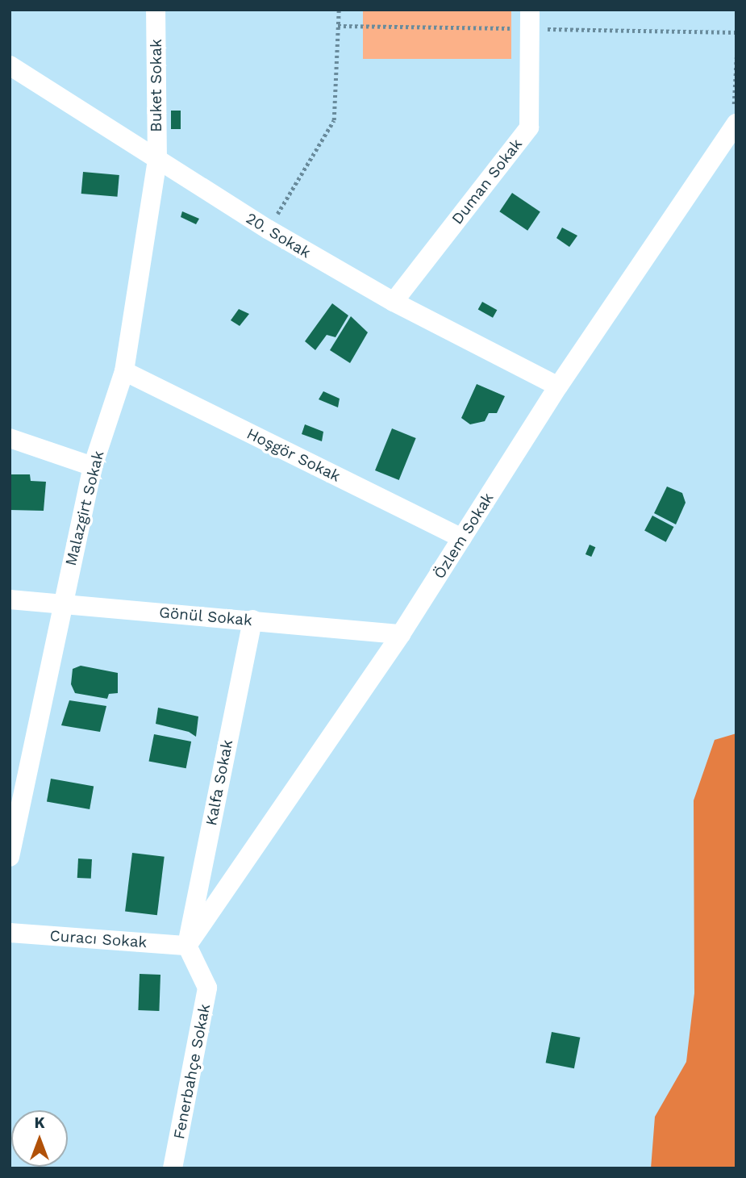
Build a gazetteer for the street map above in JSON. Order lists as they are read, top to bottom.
{
  "streets": {
    "street": [
      "Buket Sokak",
      "Duman Sokak",
      "20. Sokak",
      "Hoşgör Sokak",
      "Malazgirt Sokak",
      "Özlem Sokak",
      "Gönül Sokak",
      "Kalfa Sokak",
      "Curacı Sokak",
      "Fenerbahçe Sokak"
    ]
  },
  "crossings": [
    ["Buket Sokak", "20. Sokak"],
    ["Buket Sokak", "Malazgirt Sokak"],
    ["Duman Sokak", "20. Sokak"],
    ["20. Sokak", "Malazgirt Sokak"],
    ["20. Sokak", "Özlem Sokak"],
    ["Hoşgör Sokak", "Malazgirt Sokak"],
    ["Hoşgör Sokak", "Özlem Sokak"],
    ["Malazgirt Sokak", "Gönül Sokak"],
    ["Özlem Sokak", "Gönül Sokak"],
    ["Özlem Sokak", "Kalfa Sokak"],
    ["Özlem Sokak", "Curacı Sokak"],
    ["Özlem Sokak", "Fenerbahçe Sokak"],
    ["Gönül Sokak", "Kalfa Sokak"],
    ["Kalfa Sokak", "Curacı Sokak"],
    ["Kalfa Sokak", "Fenerbahçe Sokak"],
    ["Curacı Sokak", "Fenerbahçe Sokak"]
  ],
  "north": "top"
}
